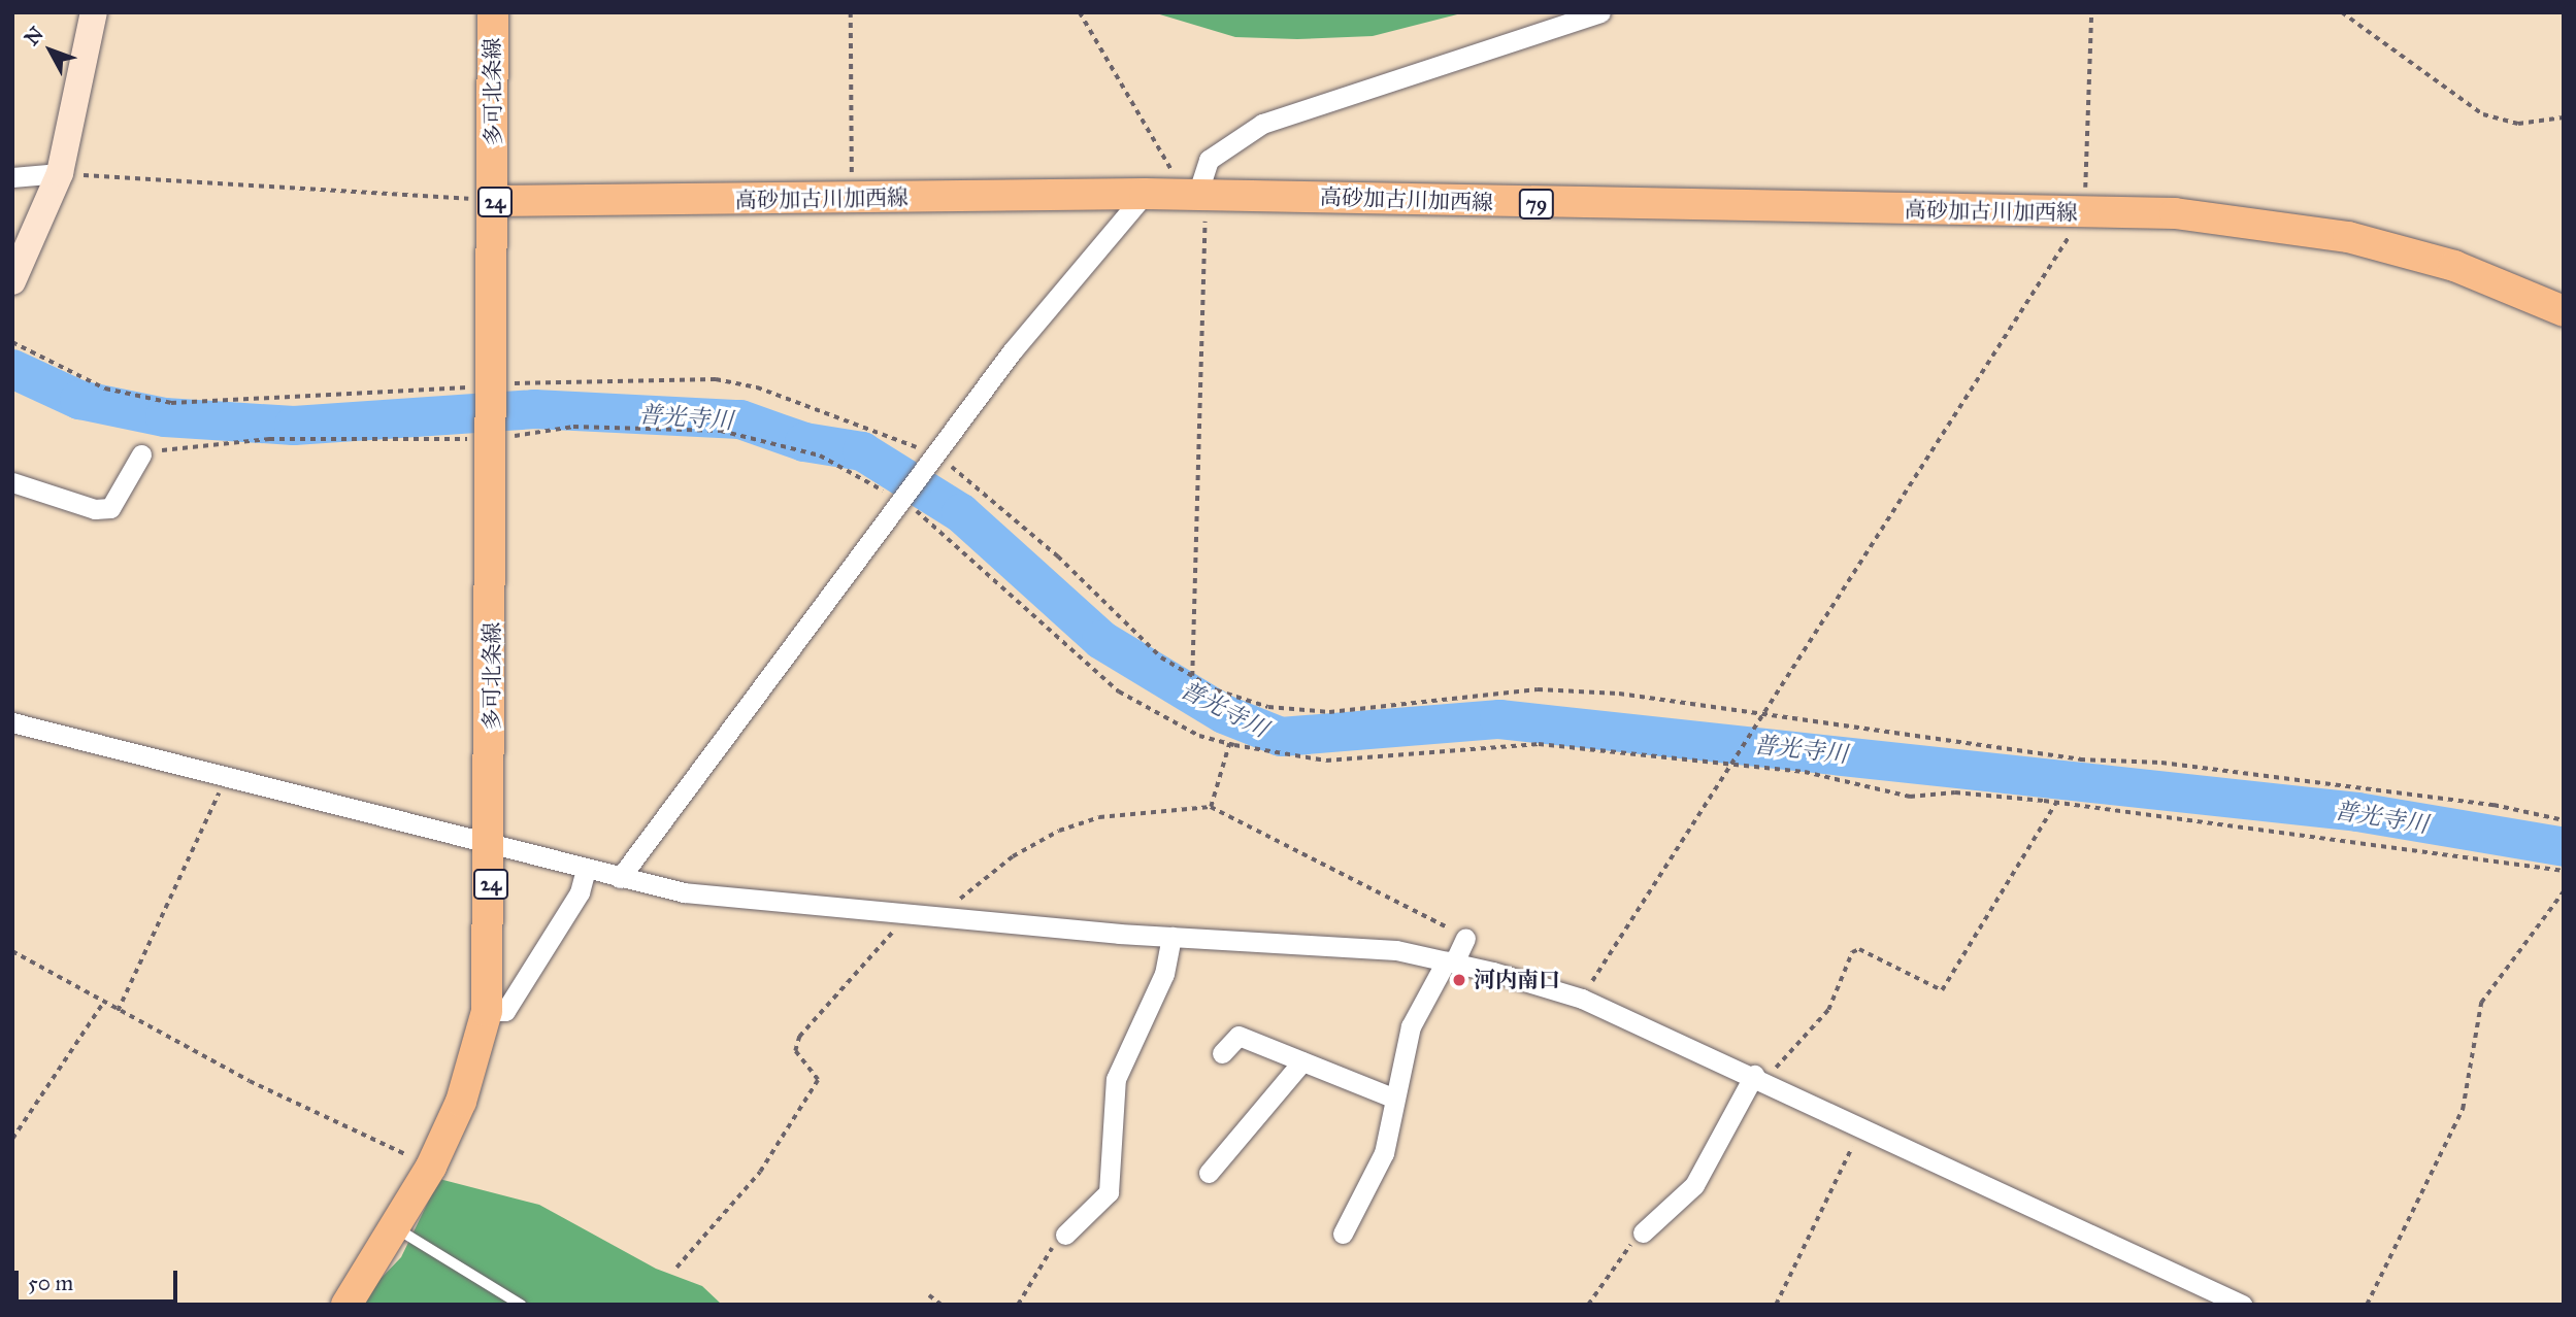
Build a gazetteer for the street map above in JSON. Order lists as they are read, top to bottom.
{
  "streets": {
    "main road": [
      "多可北条線",
      "高砂加古川加西線",
      "24",
      "79"
    ]
  },
  "crossings": [
    ["多可北条線", "高砂加古川加西線"]
  ],
  "water": ["普光寺川"],
  "places": ["河内南口"],
  "scale_bar": "50 m",
  "north": "top left"
}
